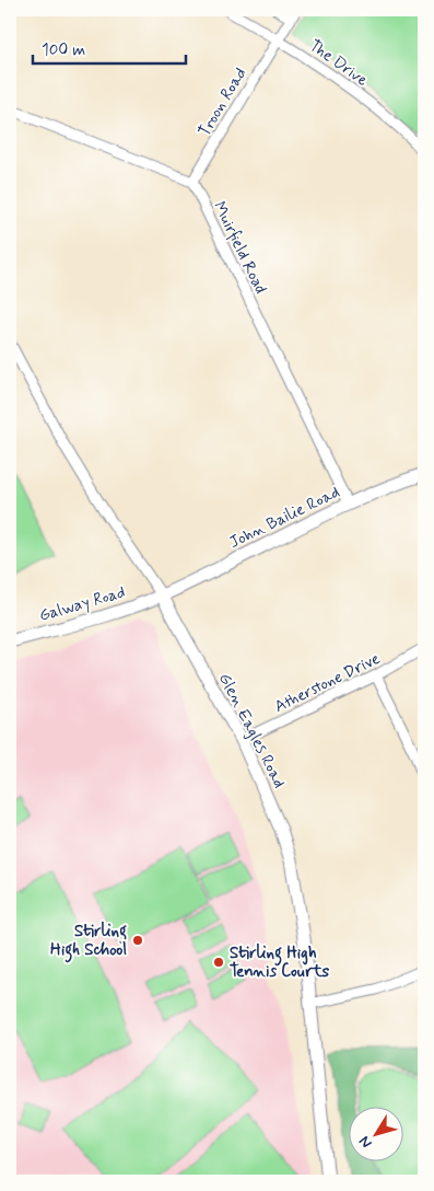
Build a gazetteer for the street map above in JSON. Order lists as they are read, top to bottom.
{
  "streets": {
    "street": [
      "The Drive",
      "Troon Road",
      "Muirfield Road",
      "John Bailie Road",
      "Galway Road",
      "Atherstone Drive",
      "Glen Eagles Road"
    ]
  },
  "crossings": [
    ["The Drive", "Troon Road"],
    ["Troon Road", "Muirfield Road"],
    ["Muirfield Road", "John Bailie Road"],
    ["John Bailie Road", "Galway Road"],
    ["John Bailie Road", "Glen Eagles Road"],
    ["Galway Road", "Glen Eagles Road"],
    ["Atherstone Drive", "Glen Eagles Road"]
  ],
  "places": ["Stirling High School", "Stirling High Tennis Courts"],
  "scale_bar": "100 m",
  "north": "bottom left"
}
